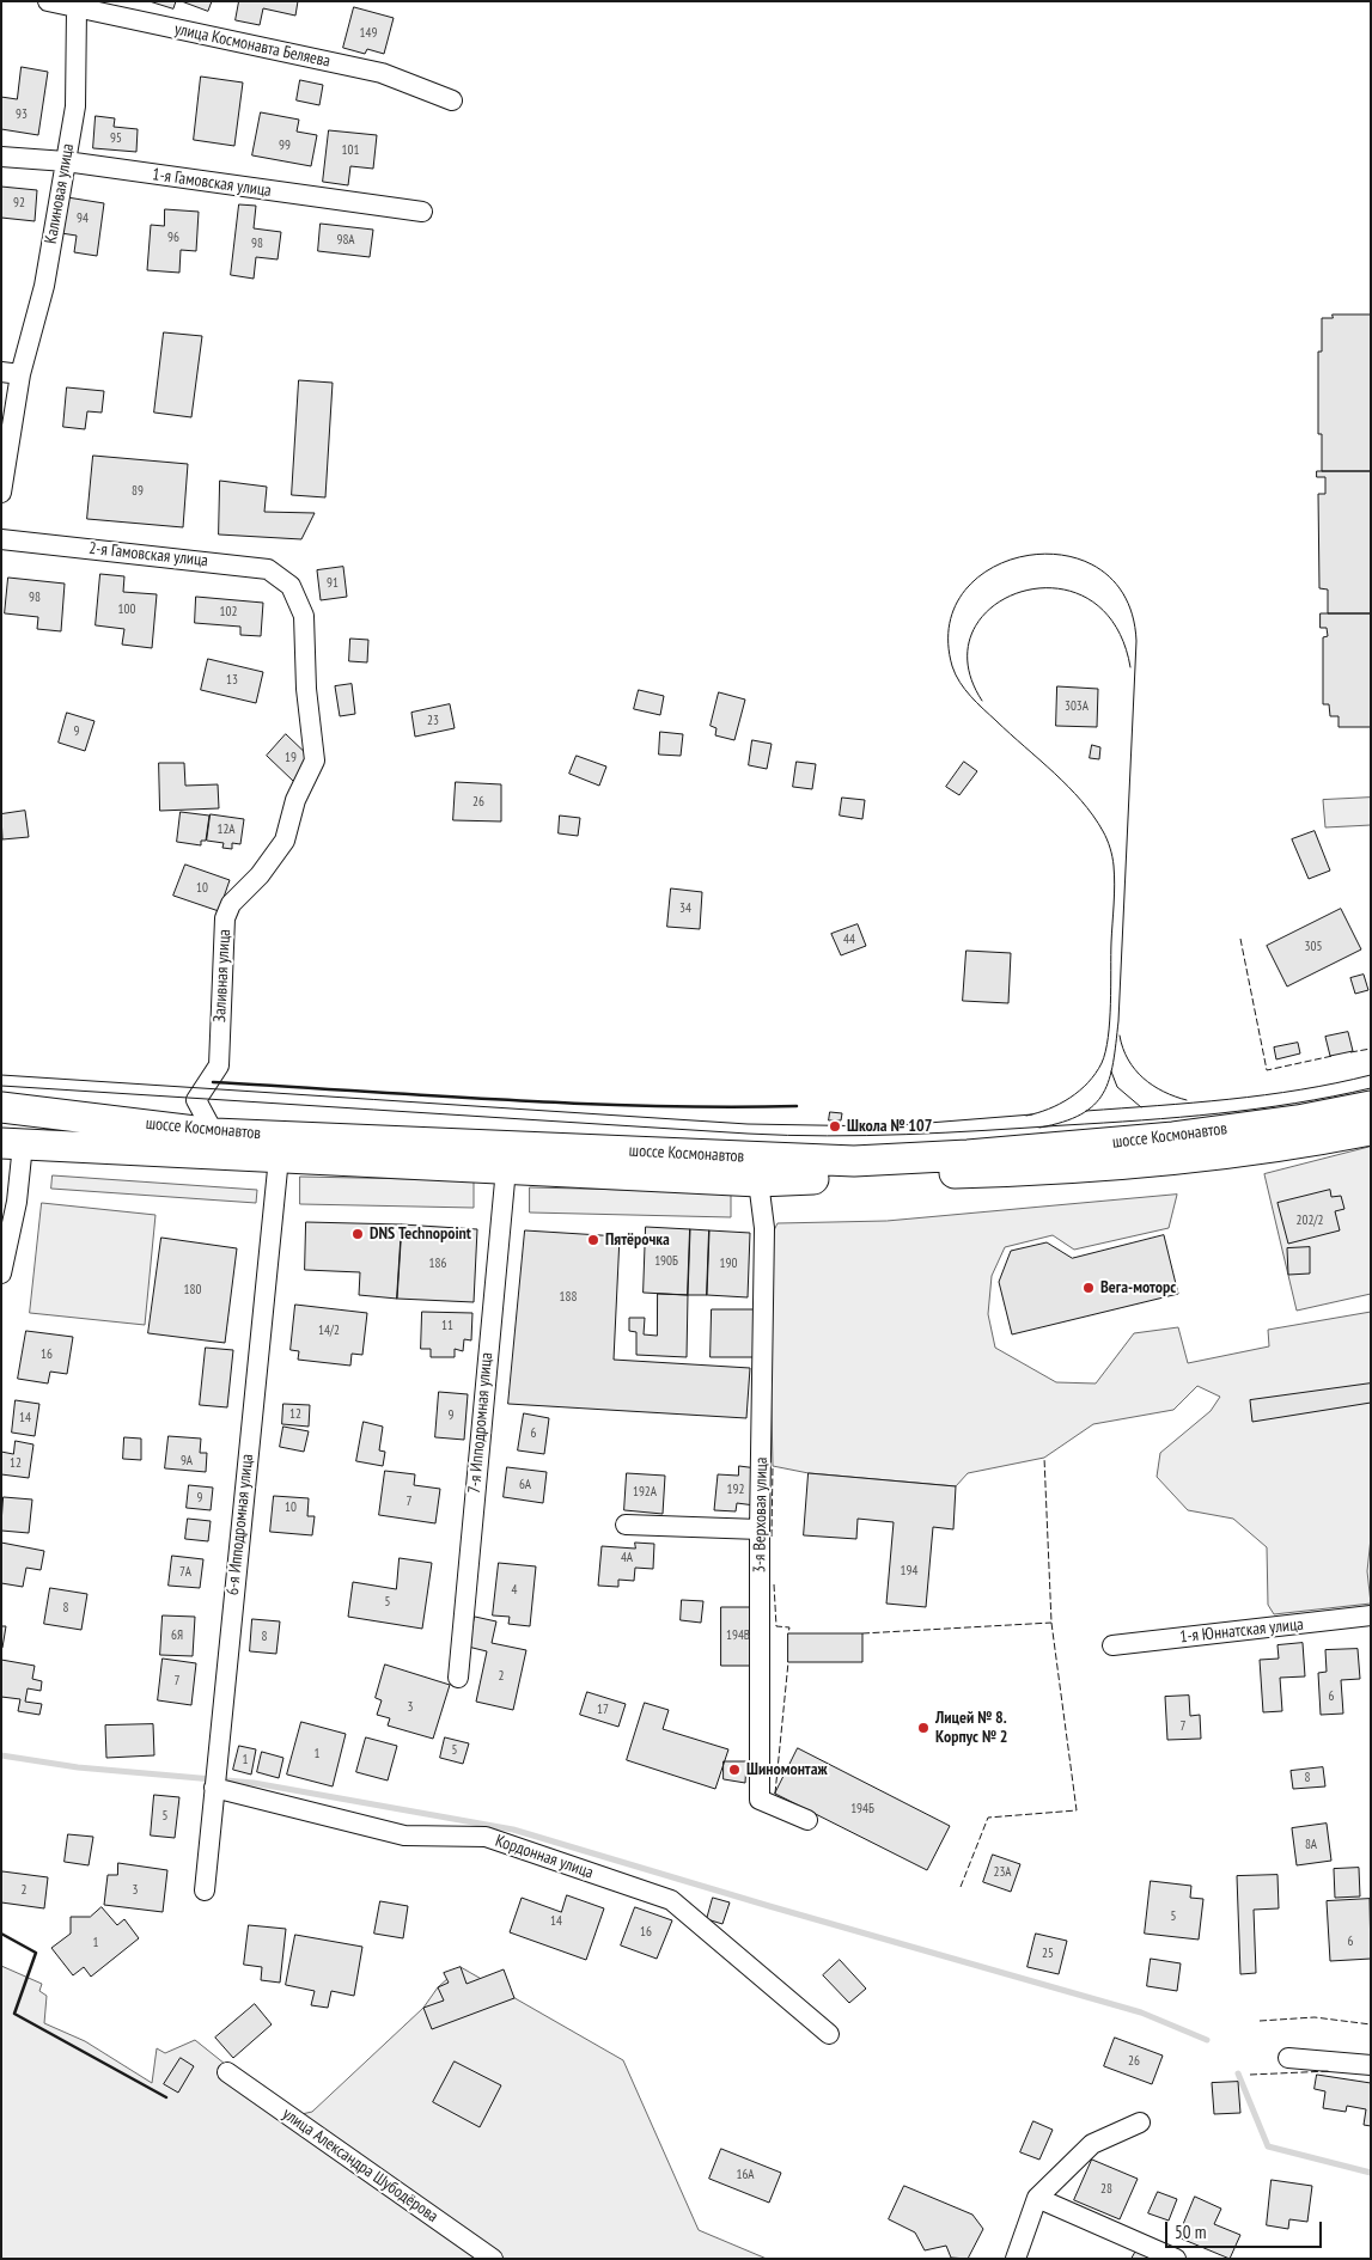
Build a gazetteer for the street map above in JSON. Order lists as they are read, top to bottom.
{
  "streets": {
    "main road": ["шоссе Космонавтов"],
    "street": [
      "улица Космонавта Беляева",
      "1-я Гамовская улица",
      "Калиновая улица",
      "2-я Гамовская улица",
      "Заливная улица",
      "7-я Ипподромная улица",
      "3-я Верховая улица",
      "6-я Ипподромная улица",
      "1-я Юннатская улица",
      "Кордонная улица",
      "улица Александра Шубодёрова"
    ]
  },
  "crossings": [
    ["улица Космонавта Беляева", "Калиновая улица"],
    ["1-я Гамовская улица", "Калиновая улица"],
    ["2-я Гамовская улица", "Заливная улица"],
    ["Заливная улица", "шоссе Космонавтов"],
    ["шоссе Космонавтов", "7-я Ипподромная улица"],
    ["шоссе Космонавтов", "3-я Верховая улица"],
    ["шоссе Космонавтов", "6-я Ипподромная улица"],
    ["6-я Ипподромная улица", "Кордонная улица"]
  ],
  "places": [
    "Школа № 107",
    "DNS Technopoint",
    "Пятёрочка",
    "Вега-моторс",
    "Лицей № 8. Корпус № 2",
    "Шиномонтаж"
  ],
  "house_numbers": [
    "149",
    "93",
    "95",
    "99",
    "101",
    "92",
    "94",
    "96",
    "98А",
    "98",
    "89",
    "91",
    "98",
    "100",
    "102",
    "13",
    "303А",
    "23",
    "9",
    "19",
    "26",
    "12А",
    "10",
    "34",
    "44",
    "305",
    "202/2",
    "190Б",
    "186",
    "190",
    "180",
    "188",
    "11",
    "14/2",
    "16",
    "12",
    "9",
    "14",
    "6",
    "9А",
    "12",
    "6А",
    "192",
    "192А",
    "9",
    "7",
    "10",
    "4А",
    "194",
    "7А",
    "4",
    "5",
    "8",
    "6Я",
    "194В",
    "8",
    "2",
    "7",
    "6",
    "3",
    "17",
    "7",
    "5",
    "1",
    "1",
    "8",
    "194Б",
    "5",
    "8А",
    "23А",
    "2",
    "3",
    "5",
    "14",
    "16",
    "6",
    "1",
    "25",
    "26",
    "16А",
    "28"
  ],
  "scale_bar": "50 m"
}
